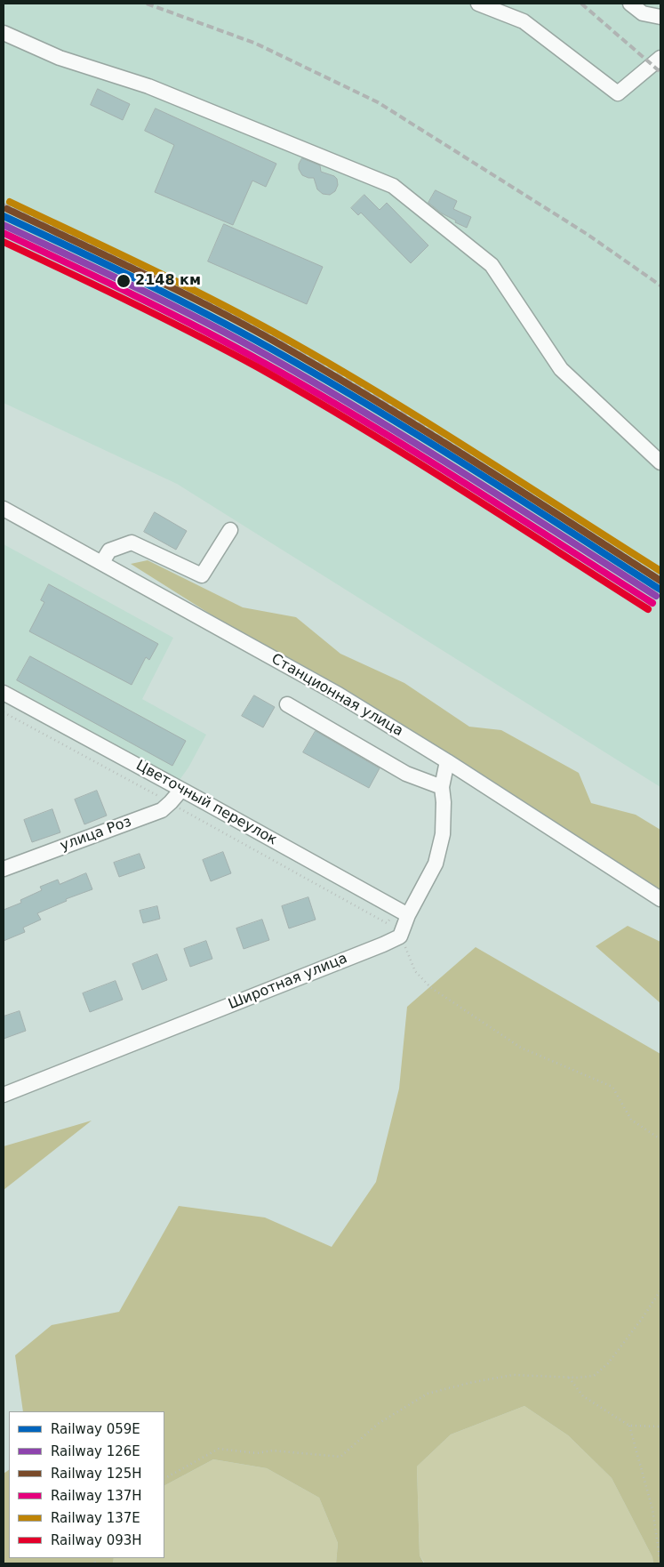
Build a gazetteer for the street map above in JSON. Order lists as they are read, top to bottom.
{
  "streets": {
    "street": [
      "Станционная улица",
      "Цветочный переулок",
      "улица Роз",
      "Широтная улица"
    ]
  },
  "crossings": [
    ["Цветочный переулок", "улица Роз"]
  ],
  "places": ["2148 км"],
  "lines": [
    "rail line 137Е",
    "rail line 125Н",
    "rail line 059Е",
    "rail line 126Е",
    "rail line 137Н",
    "rail line 093Н"
  ],
  "legend": [
    "Railway 059Е",
    "Railway 126Е",
    "Railway 125Н",
    "Railway 137Н",
    "Railway 137Е",
    "Railway 093Н"
  ]
}
